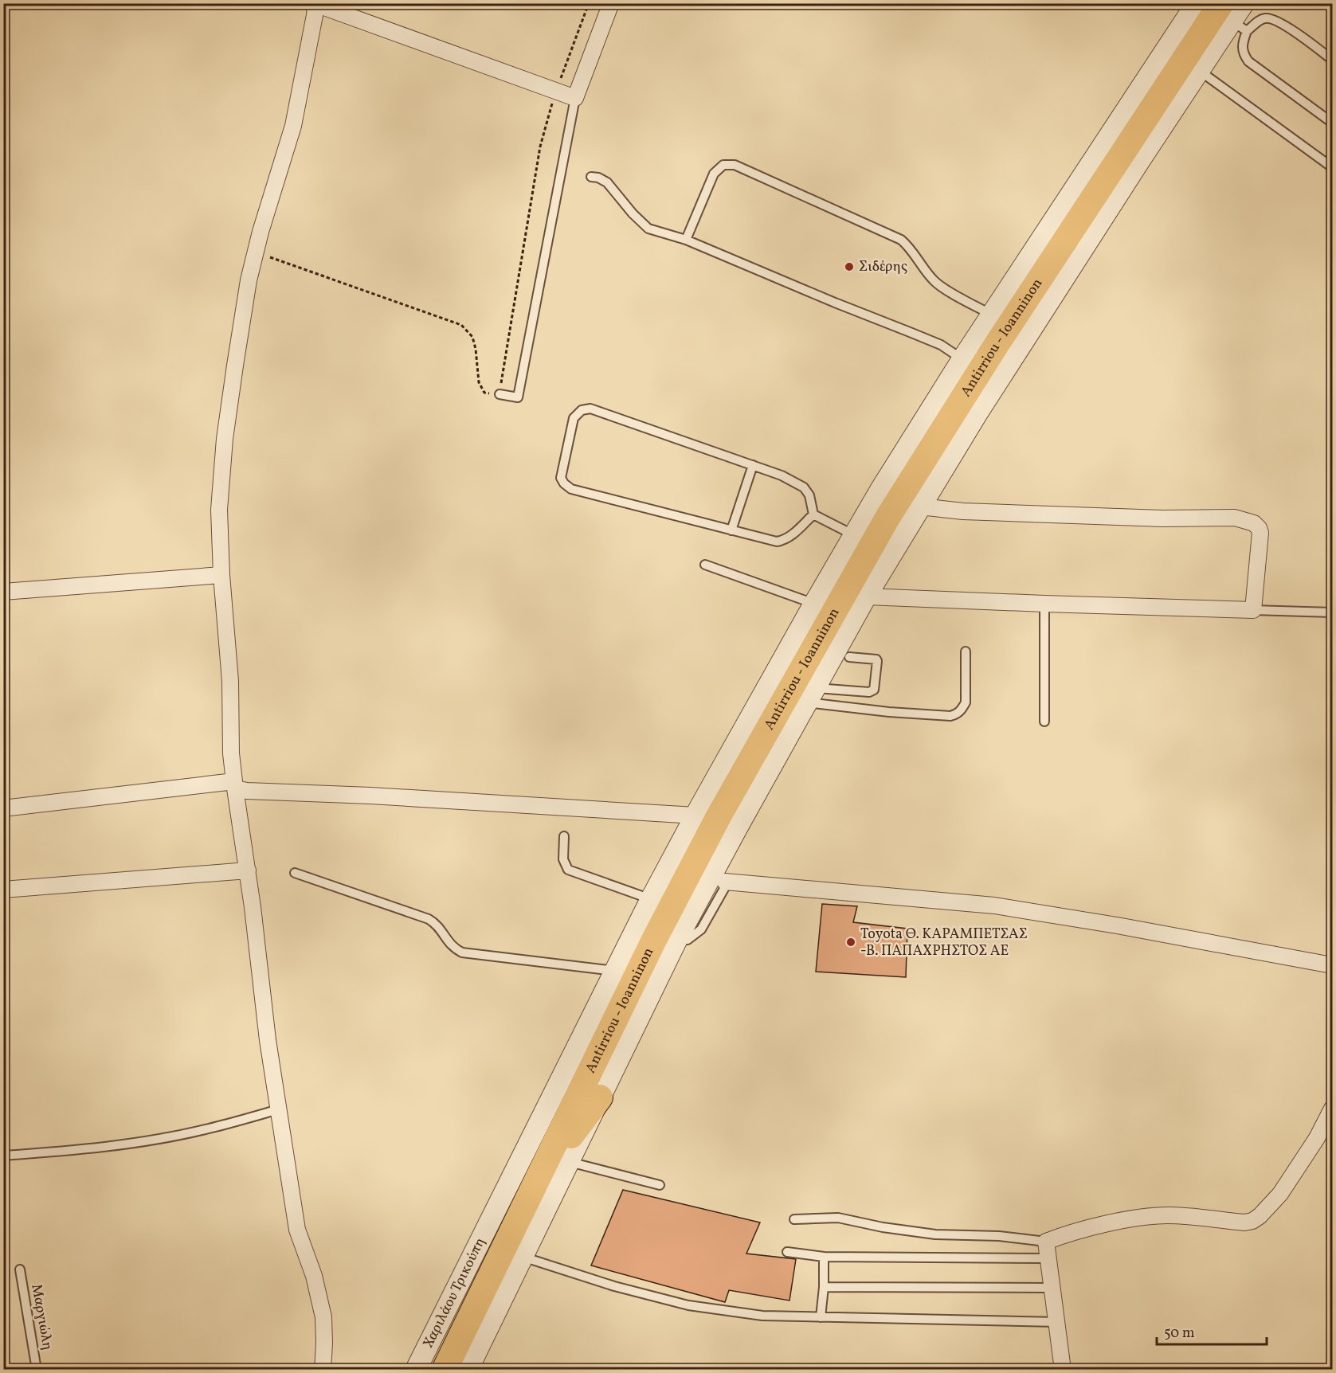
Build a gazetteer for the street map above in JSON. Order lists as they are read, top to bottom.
{
  "streets": {
    "main road": ["Antirriou - Ioanninon"],
    "street": ["Χαριλάου Τρικούπη"],
    "lane": ["Μαργιώλη"]
  },
  "places": ["Σιδέρης", "Toyota Θ. ΚΑΡΑΜΠΕΤΣΑΣ -Β. ΠΑΠΑΧΡΗΣΤΟΣ ΑΕ"],
  "scale_bar": "50 m"
}
